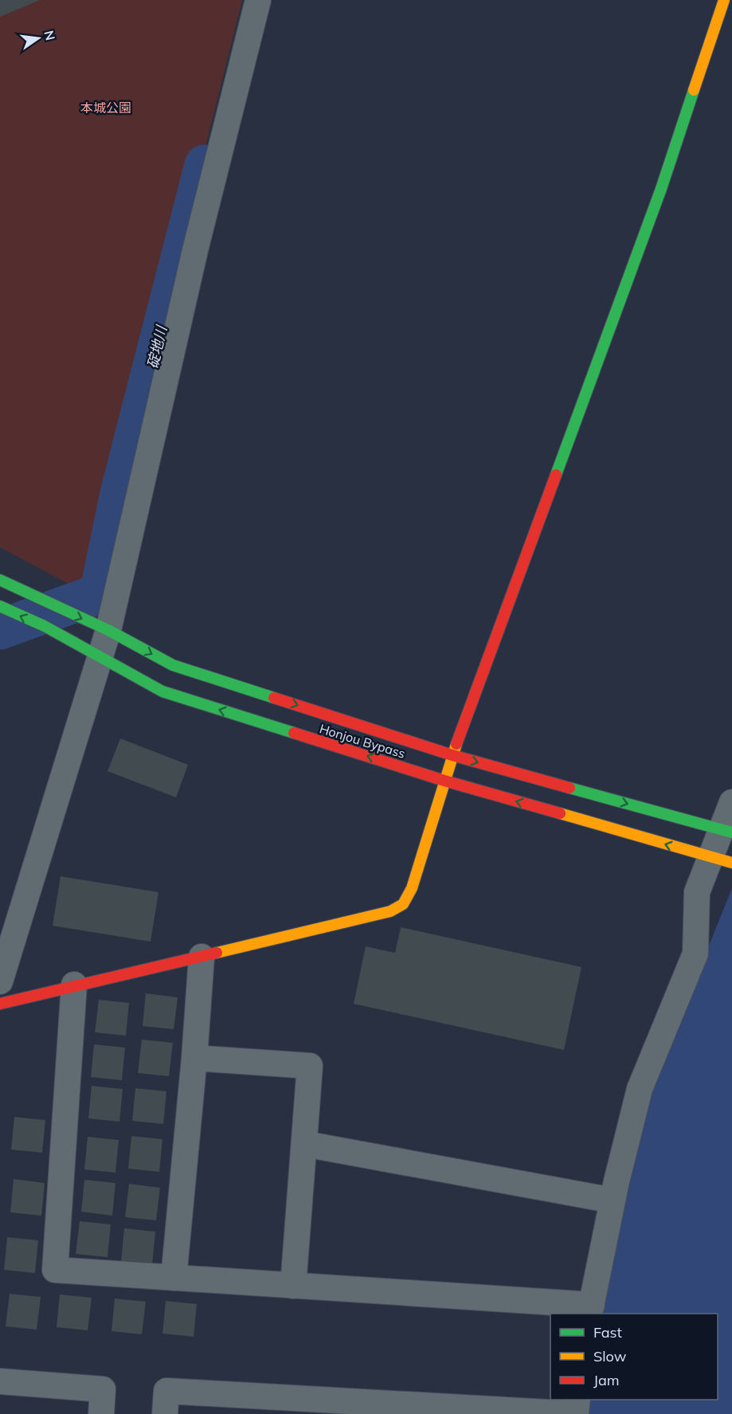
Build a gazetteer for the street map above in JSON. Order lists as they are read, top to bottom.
{
  "streets": {
    "main road": ["Honjou Bypass"]
  },
  "water": ["碇地川"],
  "parks": ["本城公園"],
  "legend": ["Fast", "Slow", "Jam"],
  "north": "right"
}
